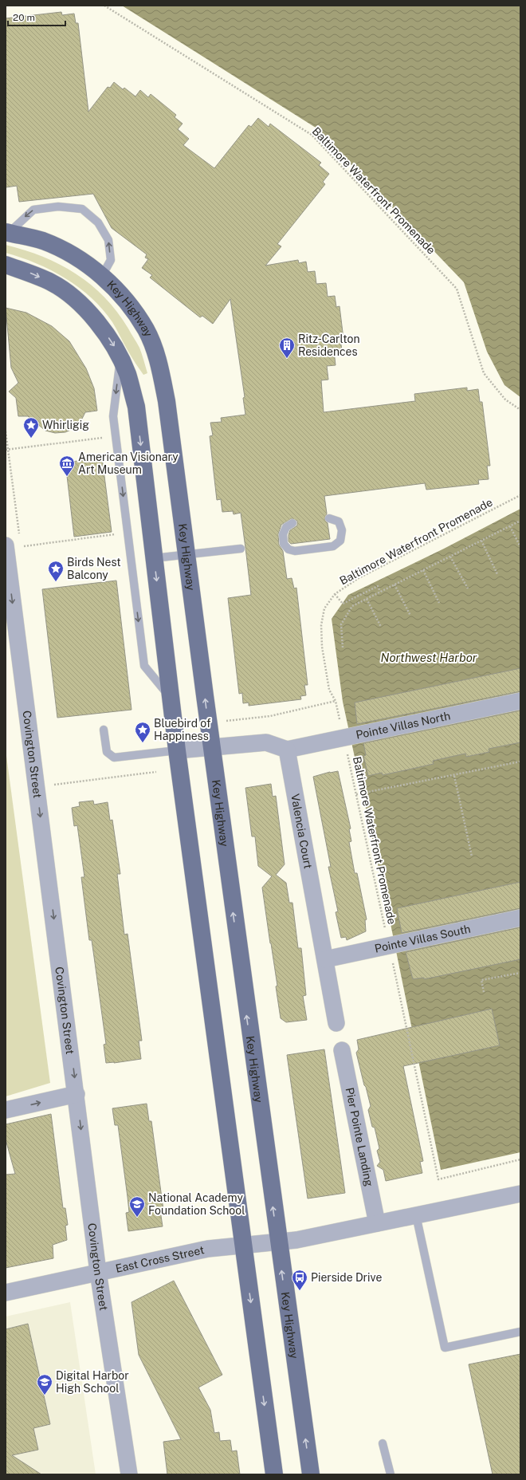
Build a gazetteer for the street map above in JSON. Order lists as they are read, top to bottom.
{
  "streets": {
    "main road": ["Key Highway"],
    "street": [
      "Pointe Villas North",
      "Covington Street",
      "Valencia Court",
      "Pointe Villas South",
      "Pier Pointe Landing",
      "East Cross Street"
    ],
    "path": ["Baltimore Waterfront Promenade"]
  },
  "crossings": [
    ["Baltimore Waterfront Promenade", "Pointe Villas North"],
    ["Baltimore Waterfront Promenade", "Pointe Villas South"],
    ["Key Highway", "East Cross Street"],
    ["Pointe Villas North", "Valencia Court"],
    ["Covington Street", "East Cross Street"],
    ["Valencia Court", "Pointe Villas South"]
  ],
  "one_way": ["Covington Street"],
  "water": ["Northwest Harbor"],
  "places": {
    "building": ["Ritz-Carlton Residences"],
    "place": ["Whirligig", "Birds Nest Balcony", "Bluebird of Happiness"],
    "museum": ["American Visionary Art Museum"],
    "school or university": ["National Academy Foundation School", "Digital Harbor High School"],
    "bus stop": ["Pierside Drive"]
  },
  "scale_bar": "20 m"
}
